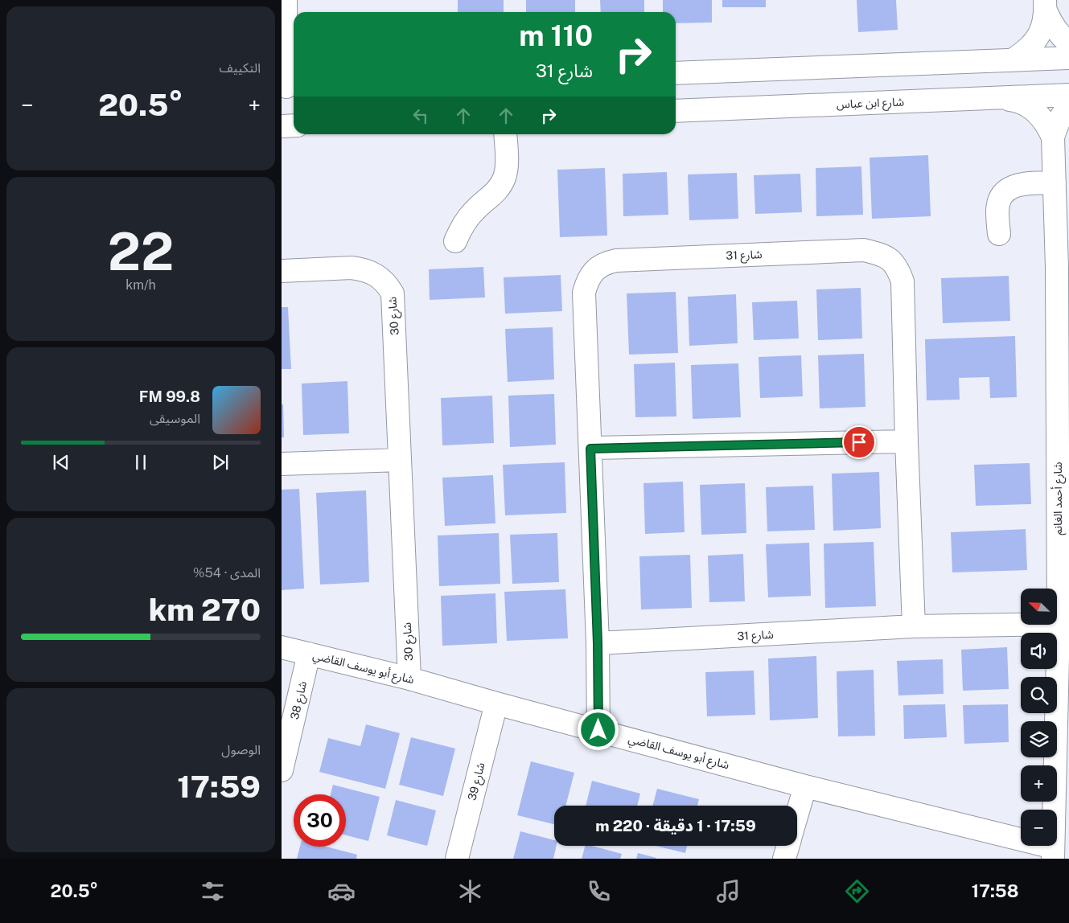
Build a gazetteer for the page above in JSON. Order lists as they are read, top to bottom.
{
  "streets": {
    "street": [
      "شارع ابن عباس",
      "شارع 31",
      "شارع 30",
      "شارع أحمد الغانم",
      "شارع أبو يوسف القاضي",
      "شارع 38",
      "شارع 39"
    ]
  },
  "crossings": [
    ["شارع ابن عباس", "شارع أحمد الغانم"],
    ["شارع 31", "شارع أحمد الغانم"],
    ["شارع 31", "شارع أبو يوسف القاضي"],
    ["شارع 30", "شارع أبو يوسف القاضي"],
    ["شارع أحمد الغانم", "شارع أبو يوسف القاضي"],
    ["شارع أبو يوسف القاضي", "شارع 38"],
    ["شارع أبو يوسف القاضي", "شارع 39"]
  ],
  "north": "top left",
  "page": {
    "tile": [
      "التكييف",
      ["22", "km/h"],
      ["المدى · 54%", "270 km"],
      ["الوصول", "17:59"]
    ],
    "turn": ["110 m", "شارع 31"],
    "heat": ["−", "20.5°", "+"],
    "song": ["99.8 FM", "الموسيقى"],
    "map_buttons": ["+", "−"],
    "limit": "30",
    "trip": "17:59 · 1 دقيقة · 220 m",
    "tabs": ["17:58", "20.5°"]
  }
}
